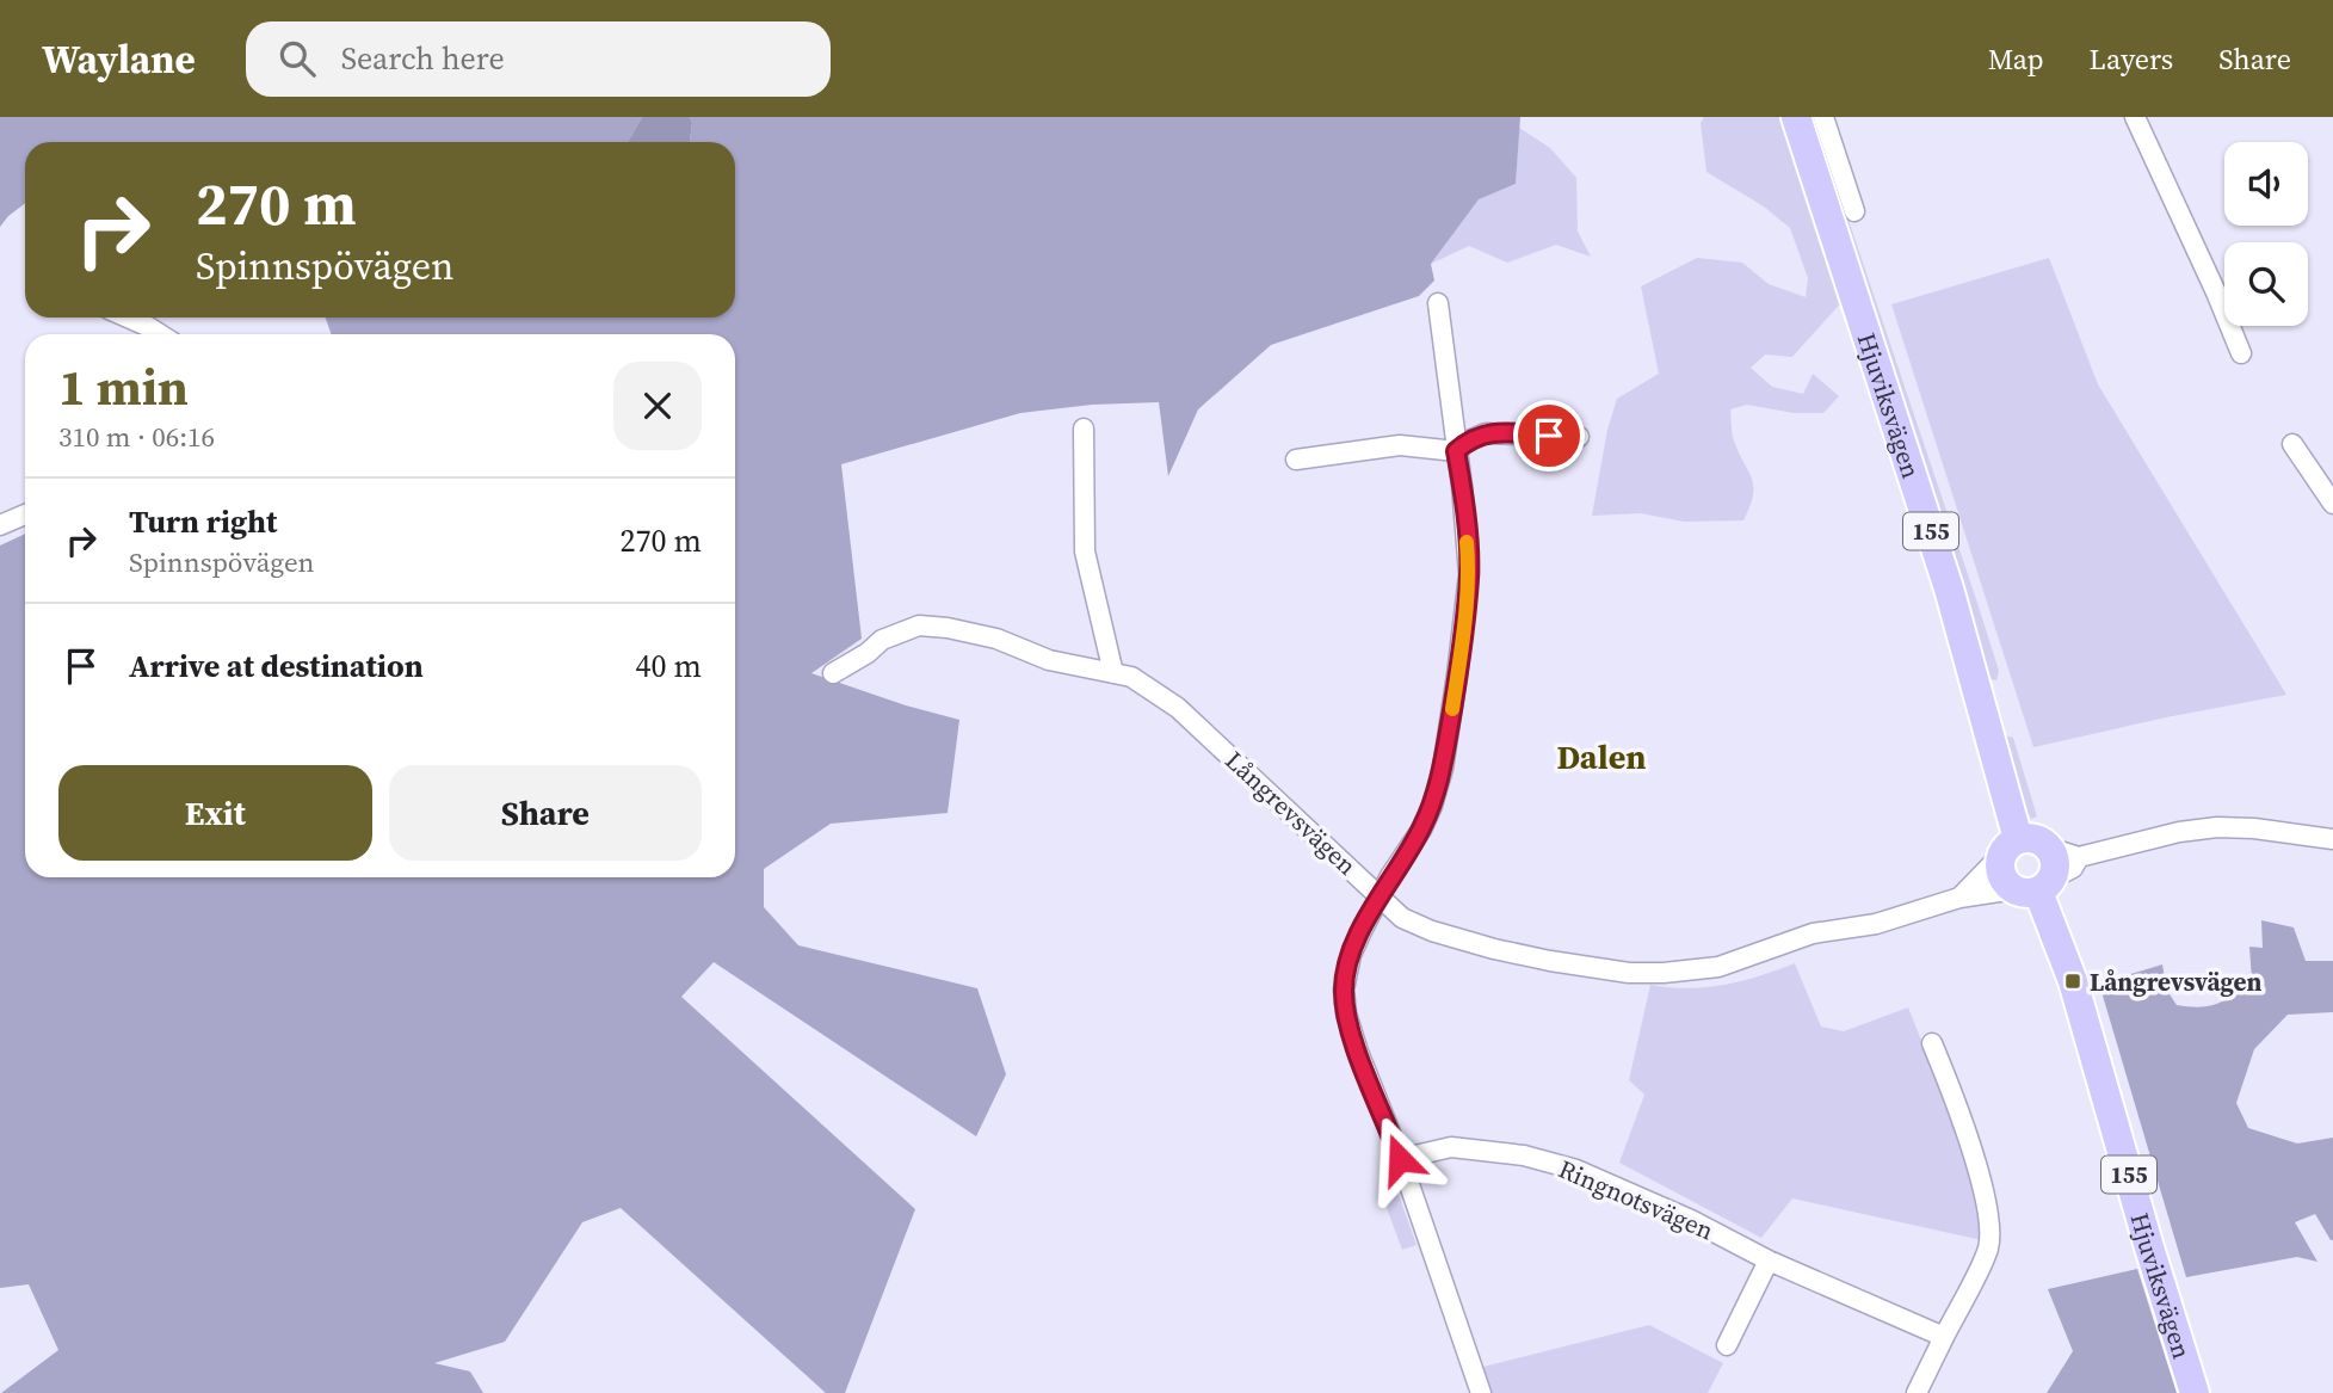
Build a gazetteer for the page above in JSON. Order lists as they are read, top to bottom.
{
  "streets": {
    "main road": ["Hjuviksvägen", "155"],
    "street": ["Långrevsvägen", "Ringnotsvägen"]
  },
  "crossings": [
    ["Hjuviksvägen", "Långrevsvägen"]
  ],
  "districts": ["Dalen"],
  "places": {
    "transit": ["Långrevsvägen"]
  },
  "page": {
    "header": "Waylane",
    "search": "Search here",
    "nav": ["Map", "Layers", "Share"],
    "turn": ["270 m", "Spinnspövägen"],
    "heading": ["1 min", "310 m · 06:16"],
    "list": [
      {
        "name": "Turn right",
        "note": "Spinnspövägen",
        "value": "270 m"
      },
      {
        "name": "Arrive at destination",
        "value": "40 m"
      }
    ],
    "buttons": ["Exit", "Share"]
  }
}
